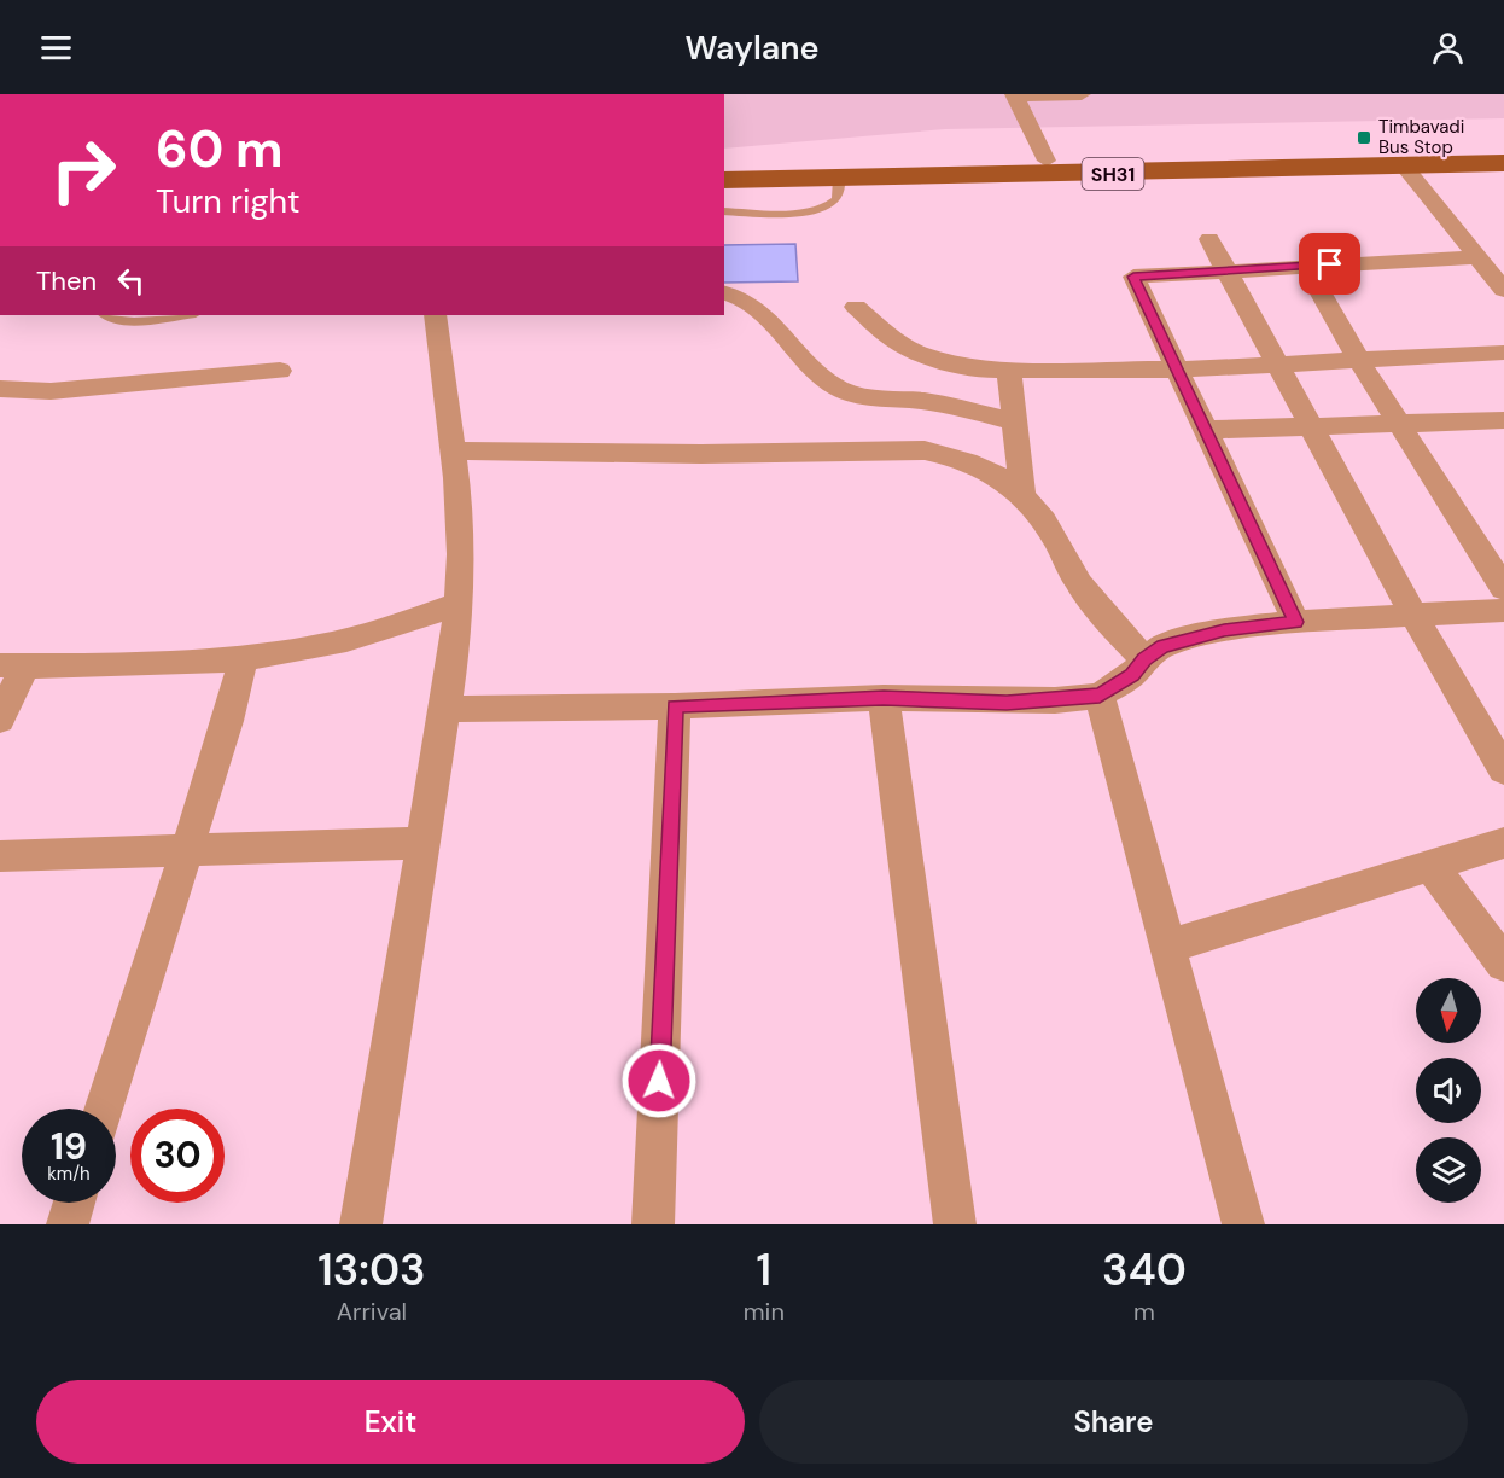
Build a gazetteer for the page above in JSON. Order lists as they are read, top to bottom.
{
  "streets": {
    "main road": ["SH31"]
  },
  "places": {
    "transit": ["Timbavadi Bus Stop"]
  },
  "north": "bottom",
  "page": {
    "header": "Waylane",
    "turn": ["60 m", "Turn right"],
    "then": "Then",
    "speed": "19 km/h",
    "limit": "30",
    "eta": [
      "13:03",
      "Arrival",
      "1",
      "min",
      "340",
      "m"
    ],
    "buttons": ["Exit", "Share"]
  }
}
